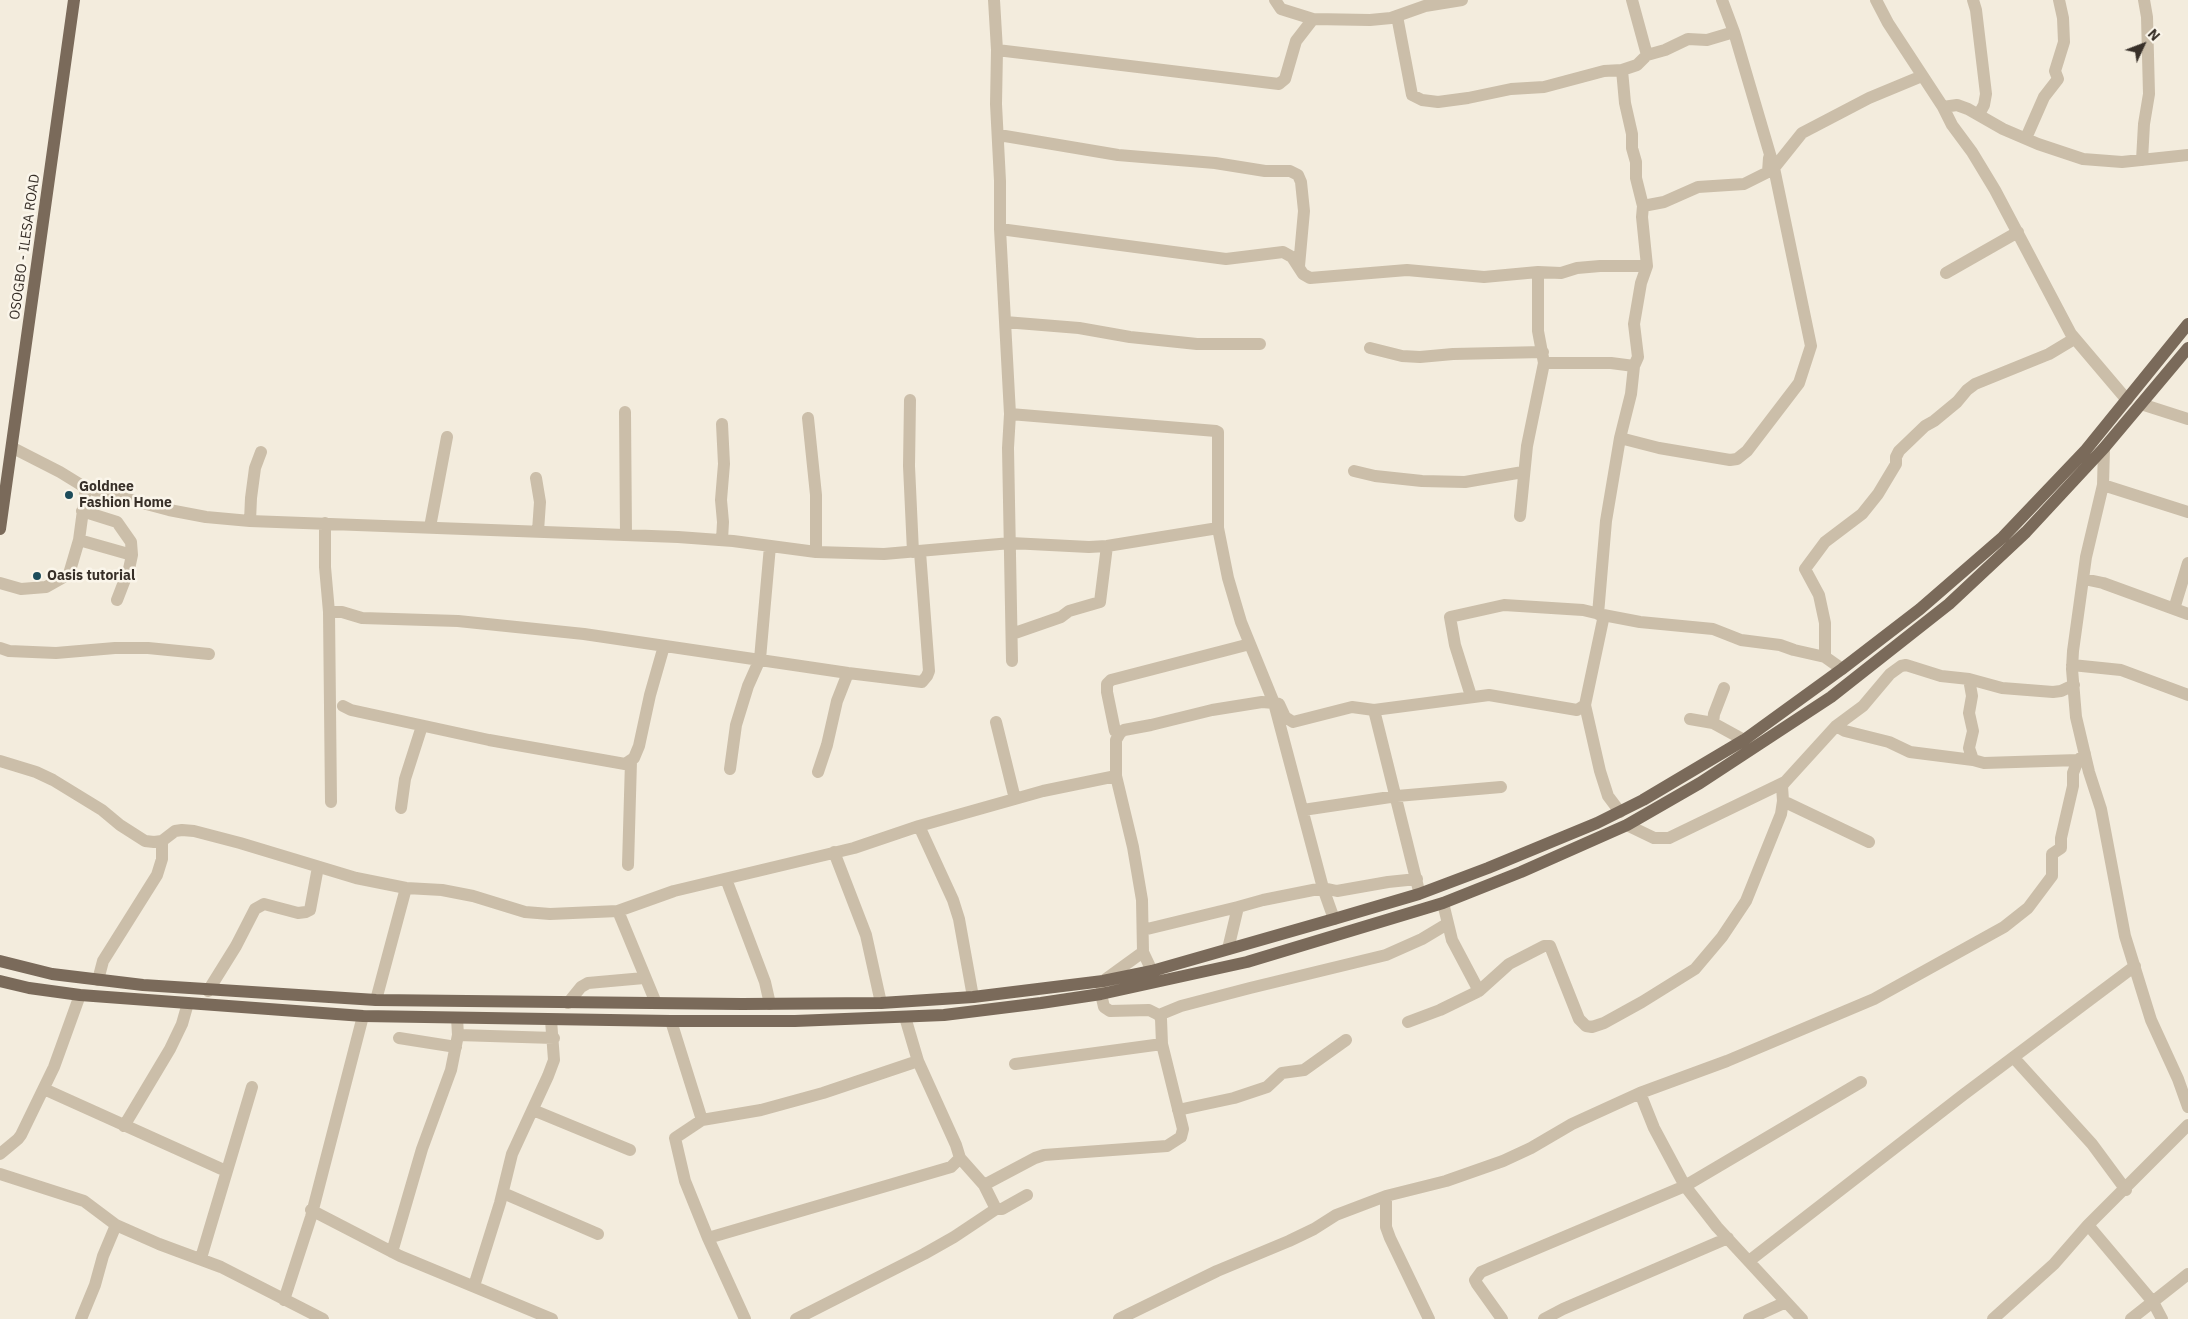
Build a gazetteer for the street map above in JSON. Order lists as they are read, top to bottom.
{
  "streets": {
    "main road": ["OSOGBO - ILESA ROAD"]
  },
  "places": ["Goldnee Fashion Home", "Oasis tutorial"],
  "north": "top right"
}
